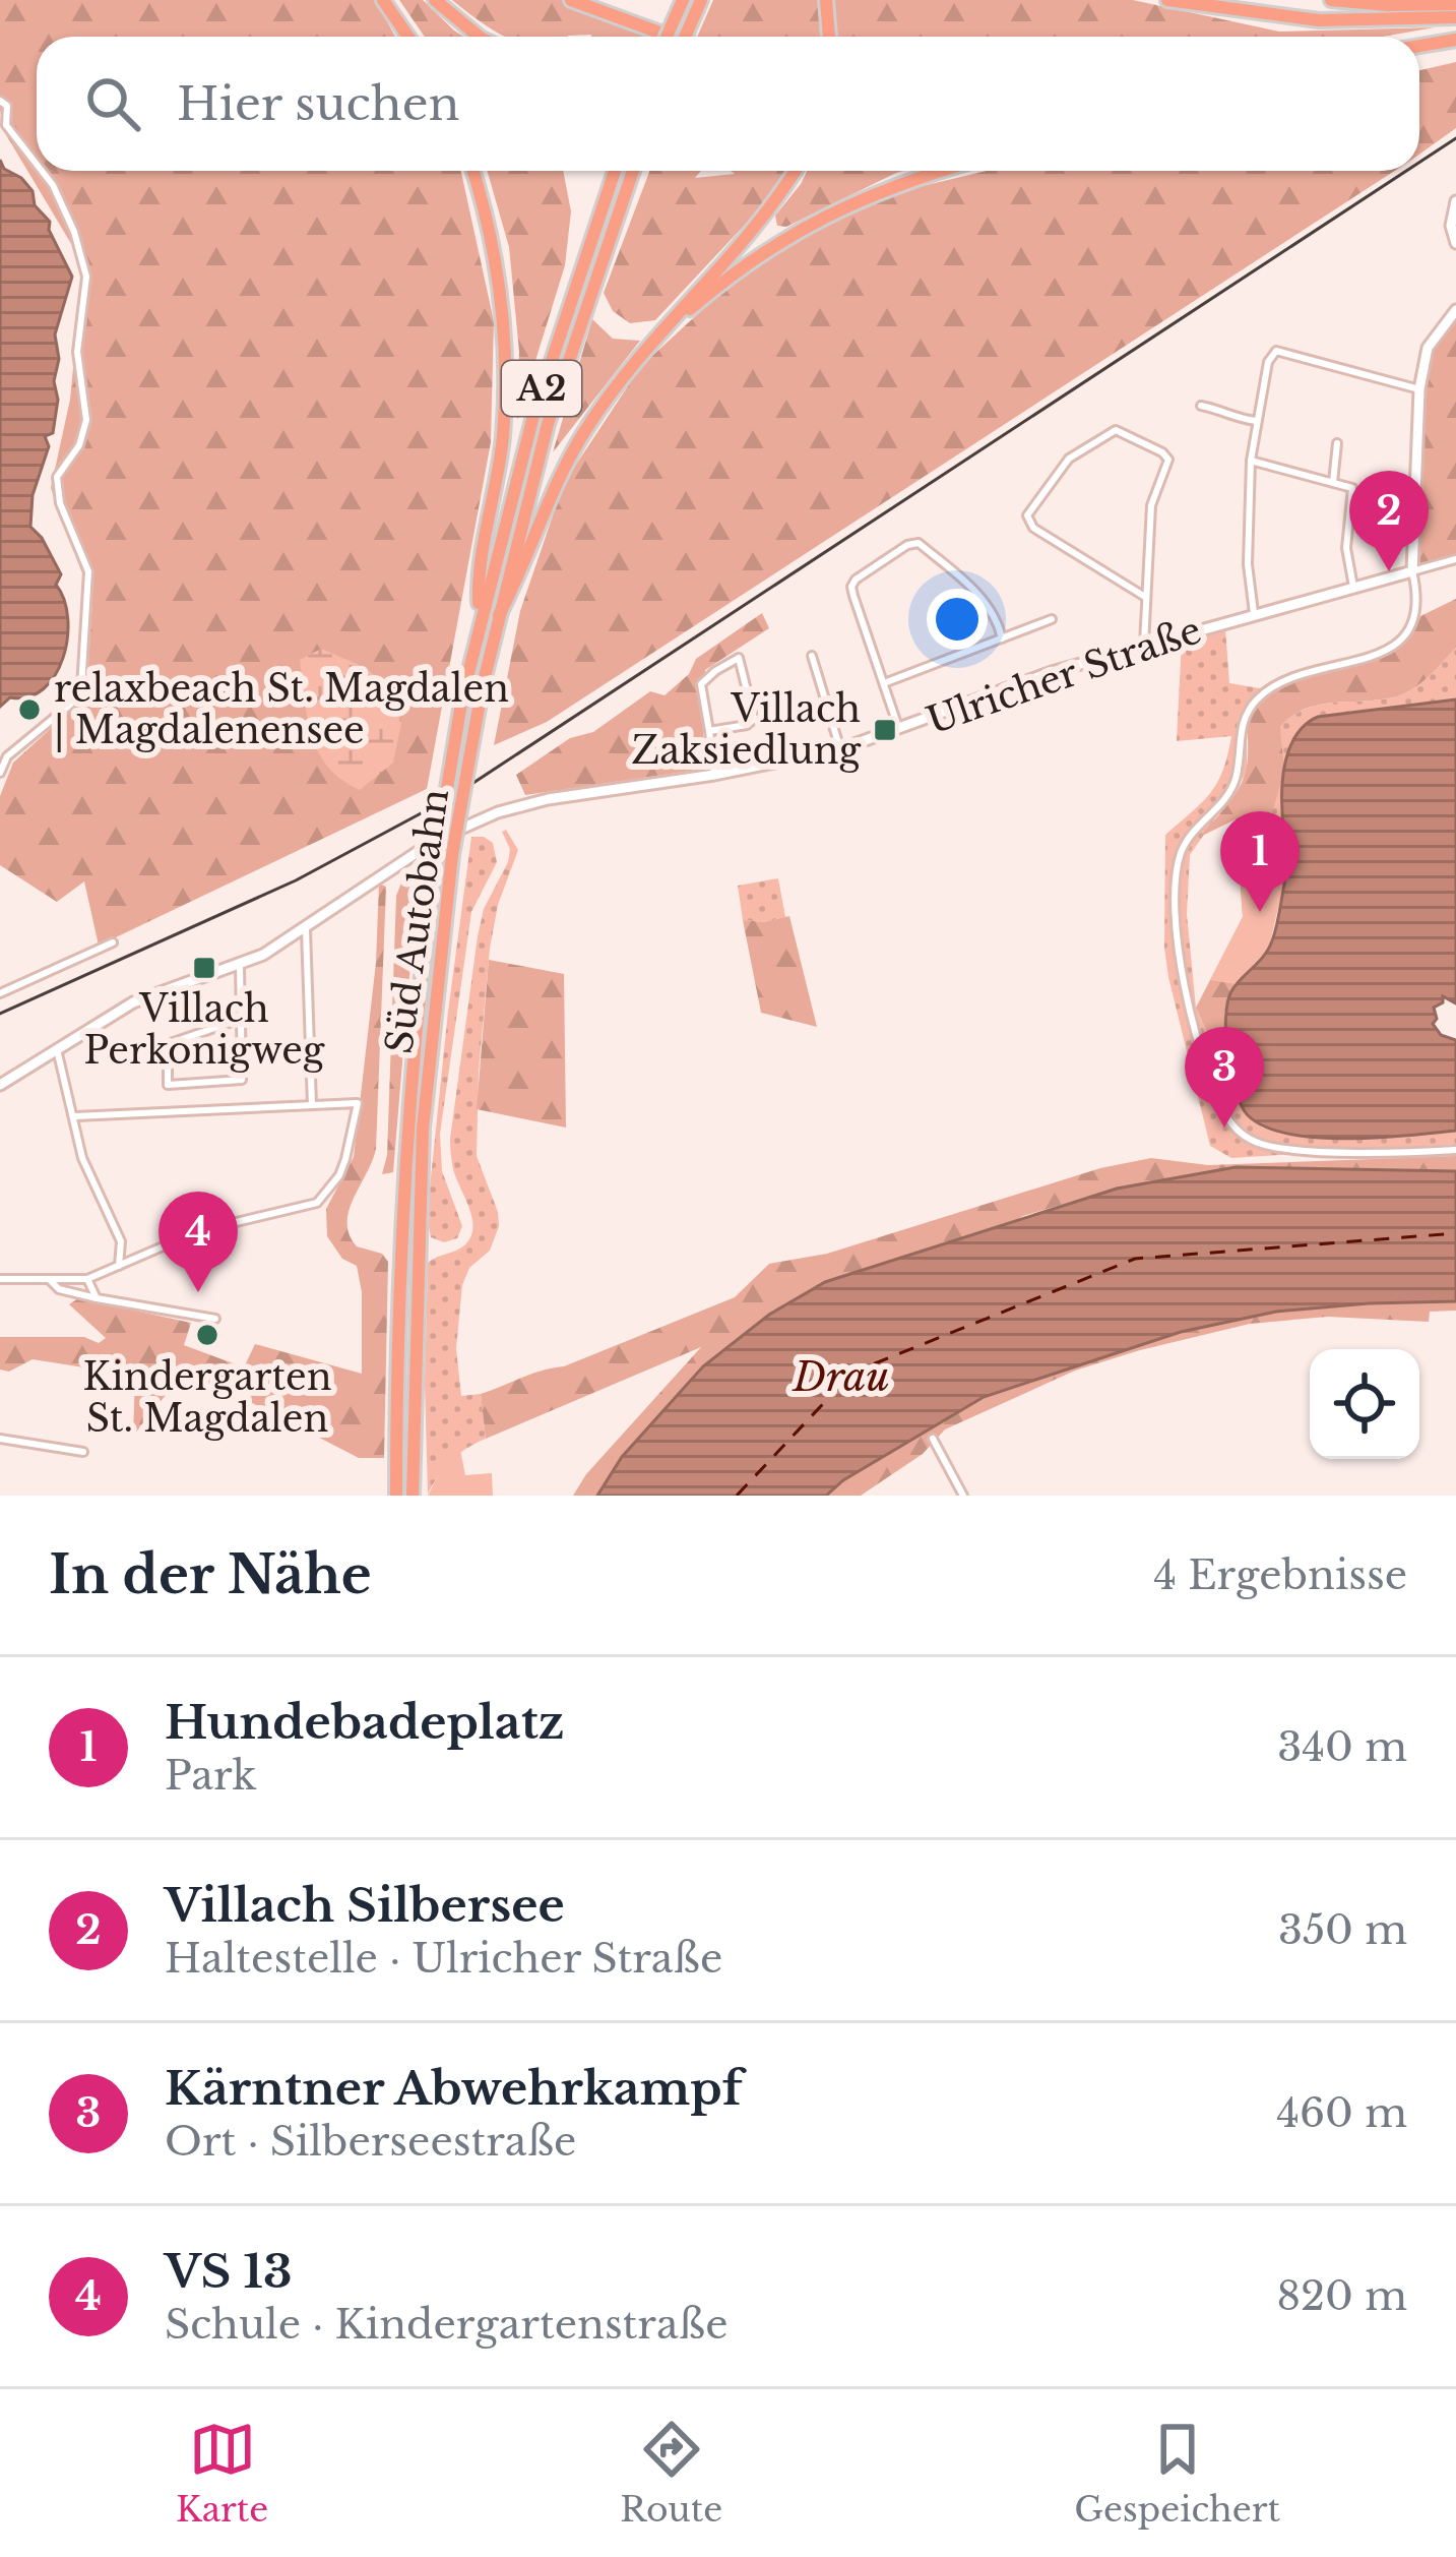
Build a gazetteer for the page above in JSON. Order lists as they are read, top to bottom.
{
  "streets": {
    "highway": ["A2", "Süd Autobahn"],
    "street": ["Ulricher Straße"]
  },
  "water": ["Drau"],
  "places": {
    "other": ["relaxbeach St. Magdalen | Magdalenensee", "Kindergarten St. Magdalen"],
    "transit": ["Villach Zaksiedlung", "Villach Perkonigweg"]
  },
  "page": {
    "search": "Hier suchen",
    "pins": [
      "2",
      "1",
      "3",
      "4"
    ],
    "heading": ["In der Nähe", "4 Ergebnisse"],
    "list": [
      {
        "mark": "1",
        "name": "Hundebadeplatz",
        "note": "Park",
        "value": "340 m"
      },
      {
        "mark": "2",
        "name": "Villach Silbersee",
        "note": "Haltestelle · Ulricher Straße",
        "value": "350 m"
      },
      {
        "mark": "3",
        "name": "Kärntner Abwehrkampf",
        "note": "Ort · Silberseestraße",
        "value": "460 m"
      },
      {
        "mark": "4",
        "name": "VS 13",
        "note": "Schule · Kindergartenstraße",
        "value": "820 m"
      }
    ],
    "nav": ["Karte", "Route", "Gespeichert"]
  }
}
